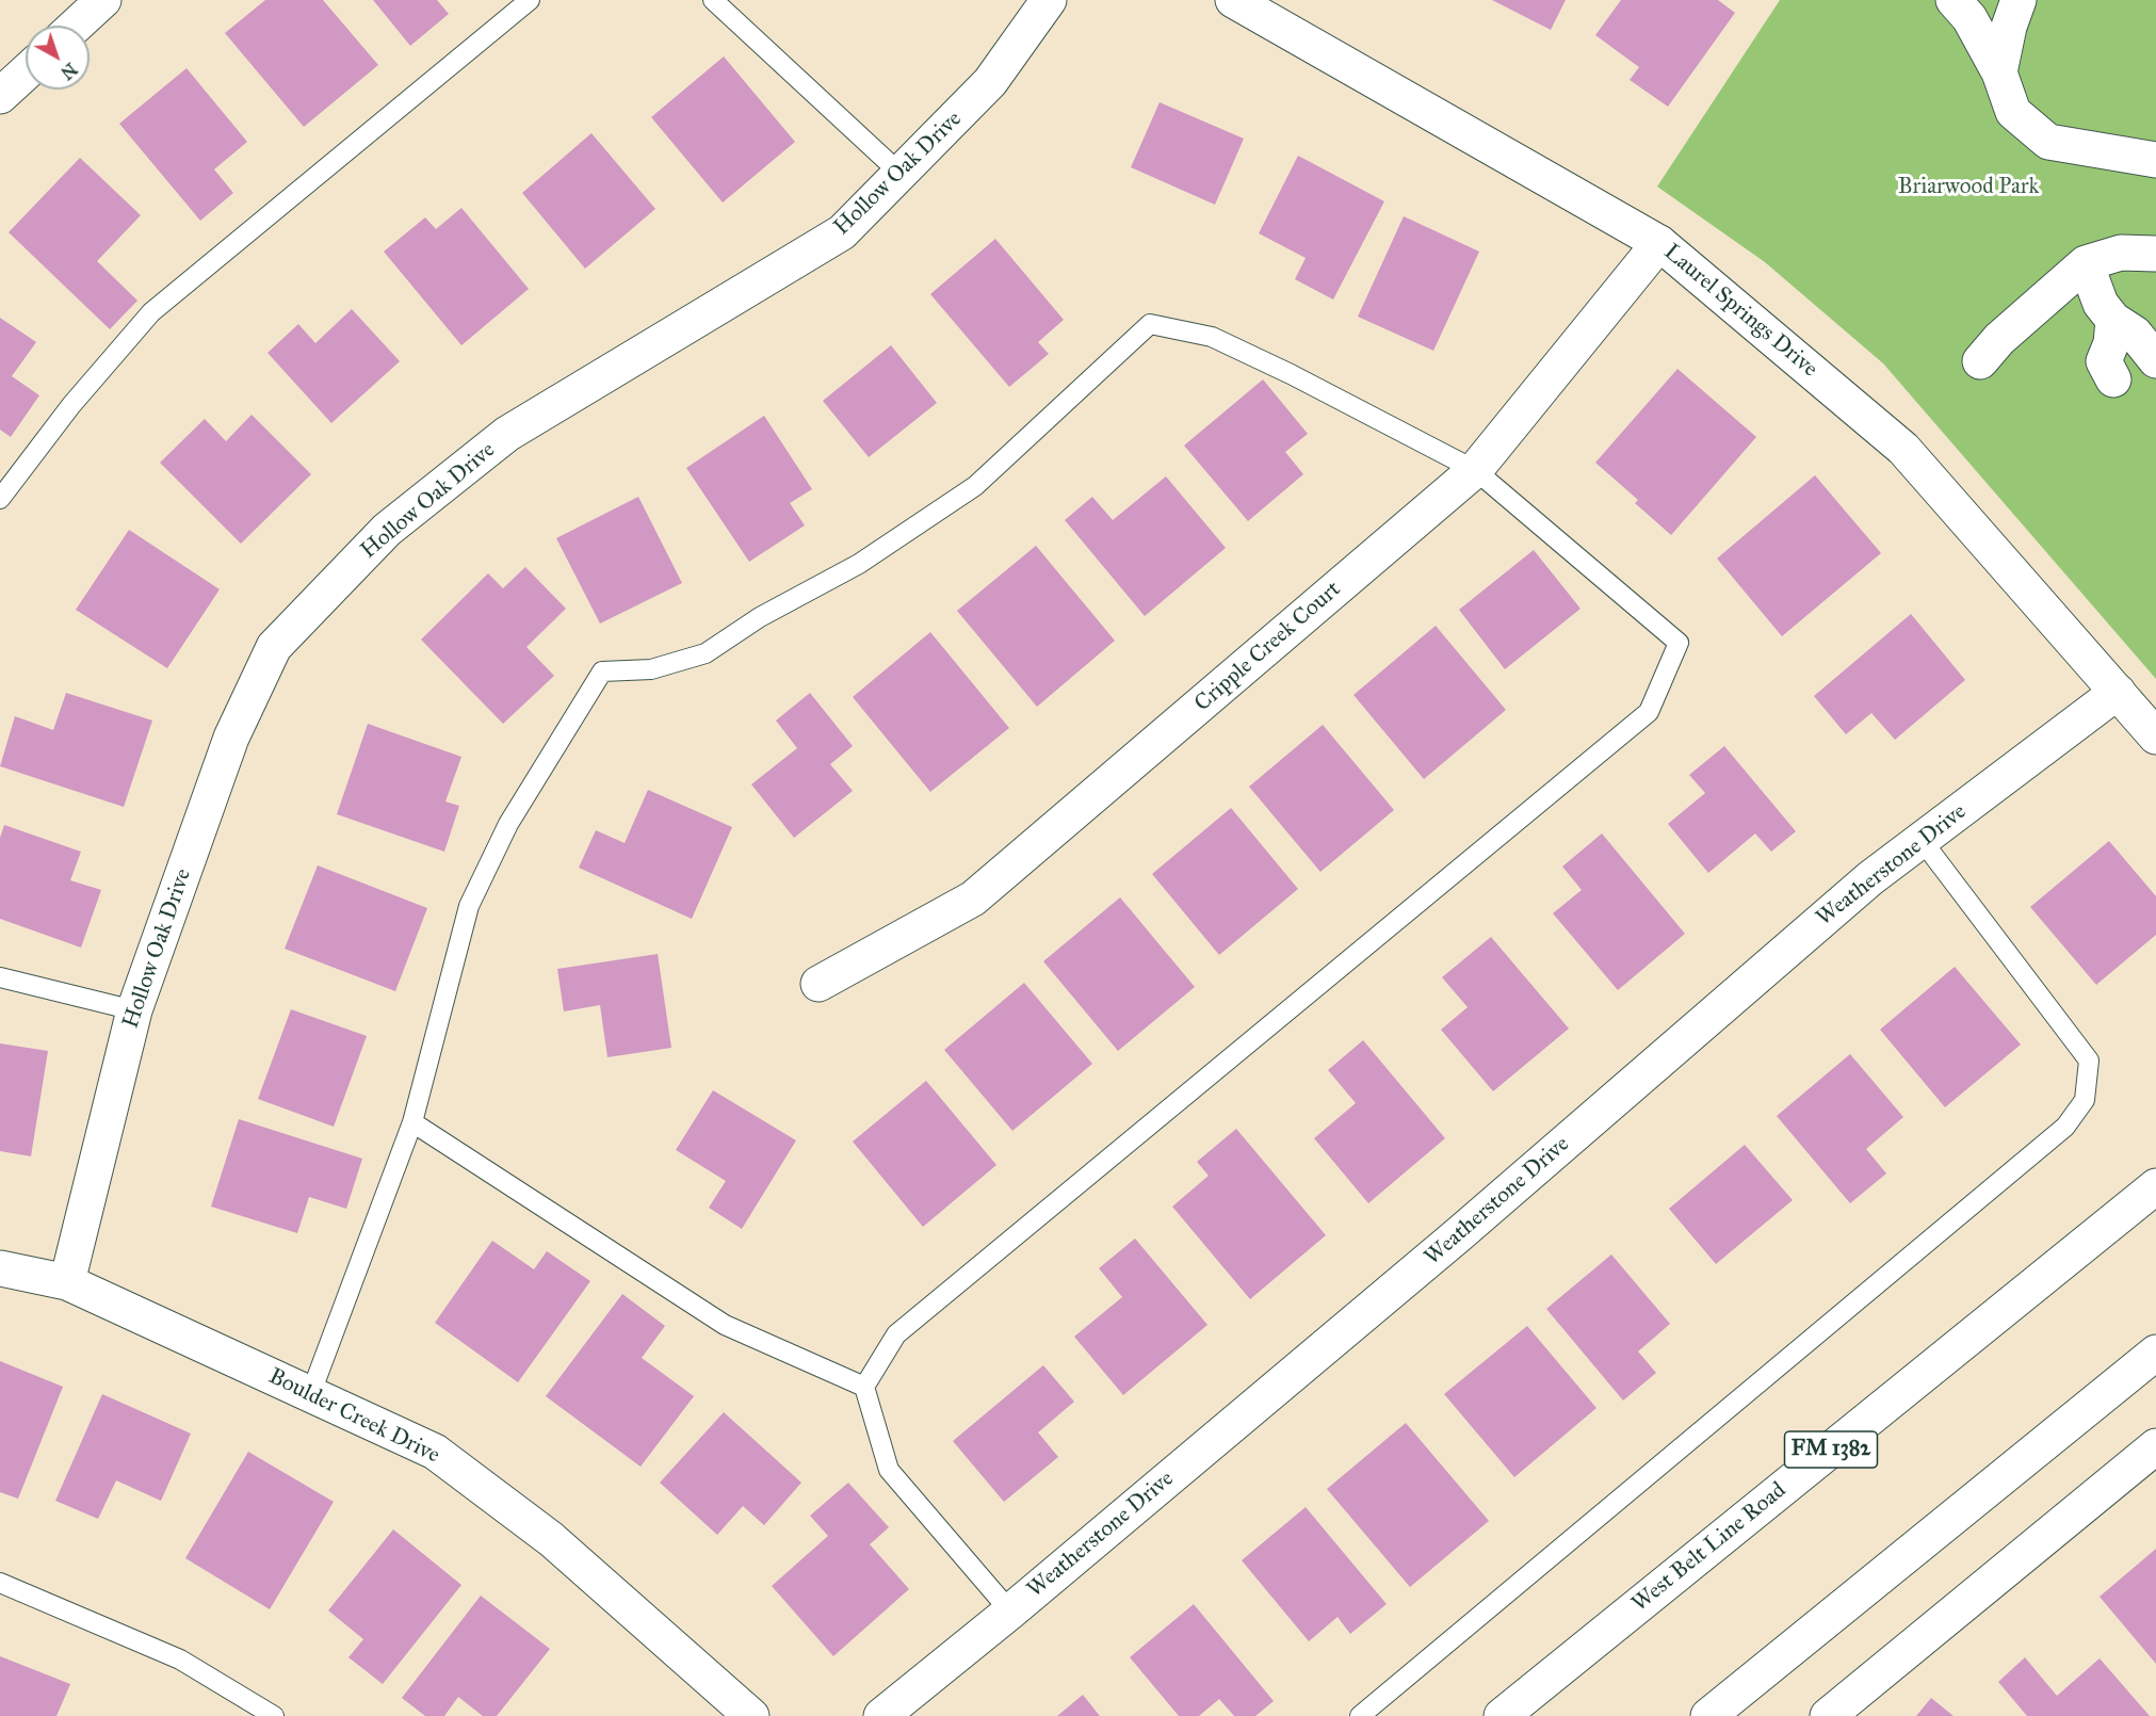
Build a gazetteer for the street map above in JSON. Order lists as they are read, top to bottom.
{
  "streets": {
    "street": [
      "Hollow Oak Drive",
      "Laurel Springs Drive",
      "Cripple Creek Court",
      "Weatherstone Drive",
      "Boulder Creek Drive",
      "FM 1382",
      "West Belt Line Road"
    ]
  },
  "crossings": [
    ["Hollow Oak Drive", "Boulder Creek Drive"],
    ["Laurel Springs Drive", "Cripple Creek Court"],
    ["Laurel Springs Drive", "Weatherstone Drive"]
  ],
  "parks": ["Briarwood Park"],
  "north": "bottom right"
}
